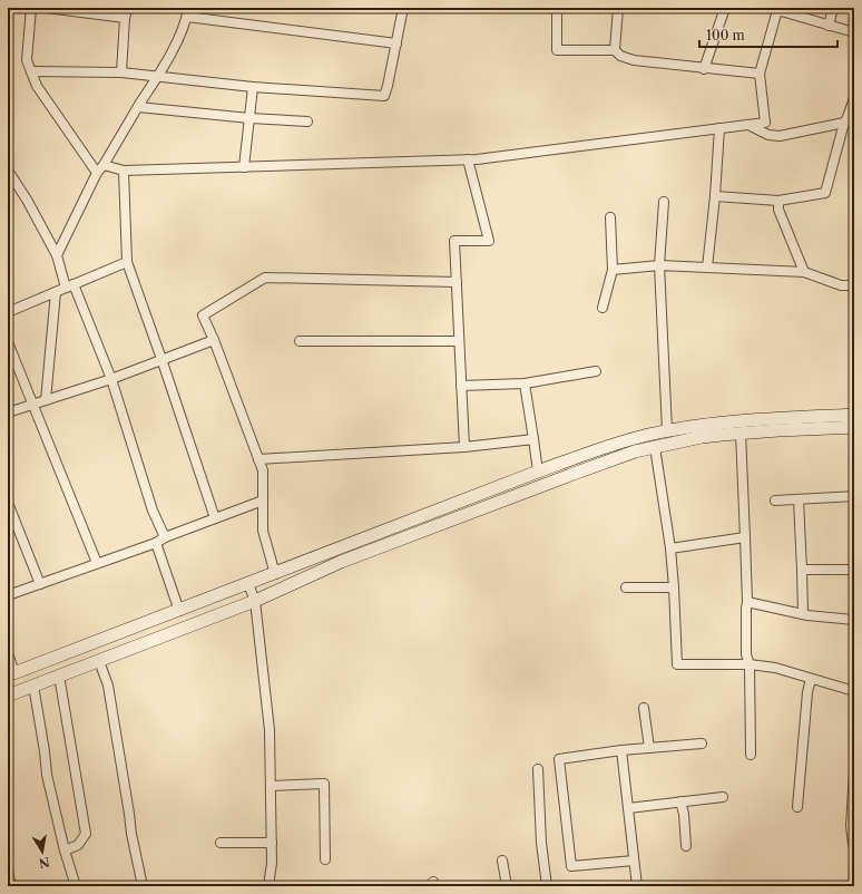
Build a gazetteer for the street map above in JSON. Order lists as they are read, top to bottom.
{
  "scale_bar": "100 m",
  "north": "bottom"
}
